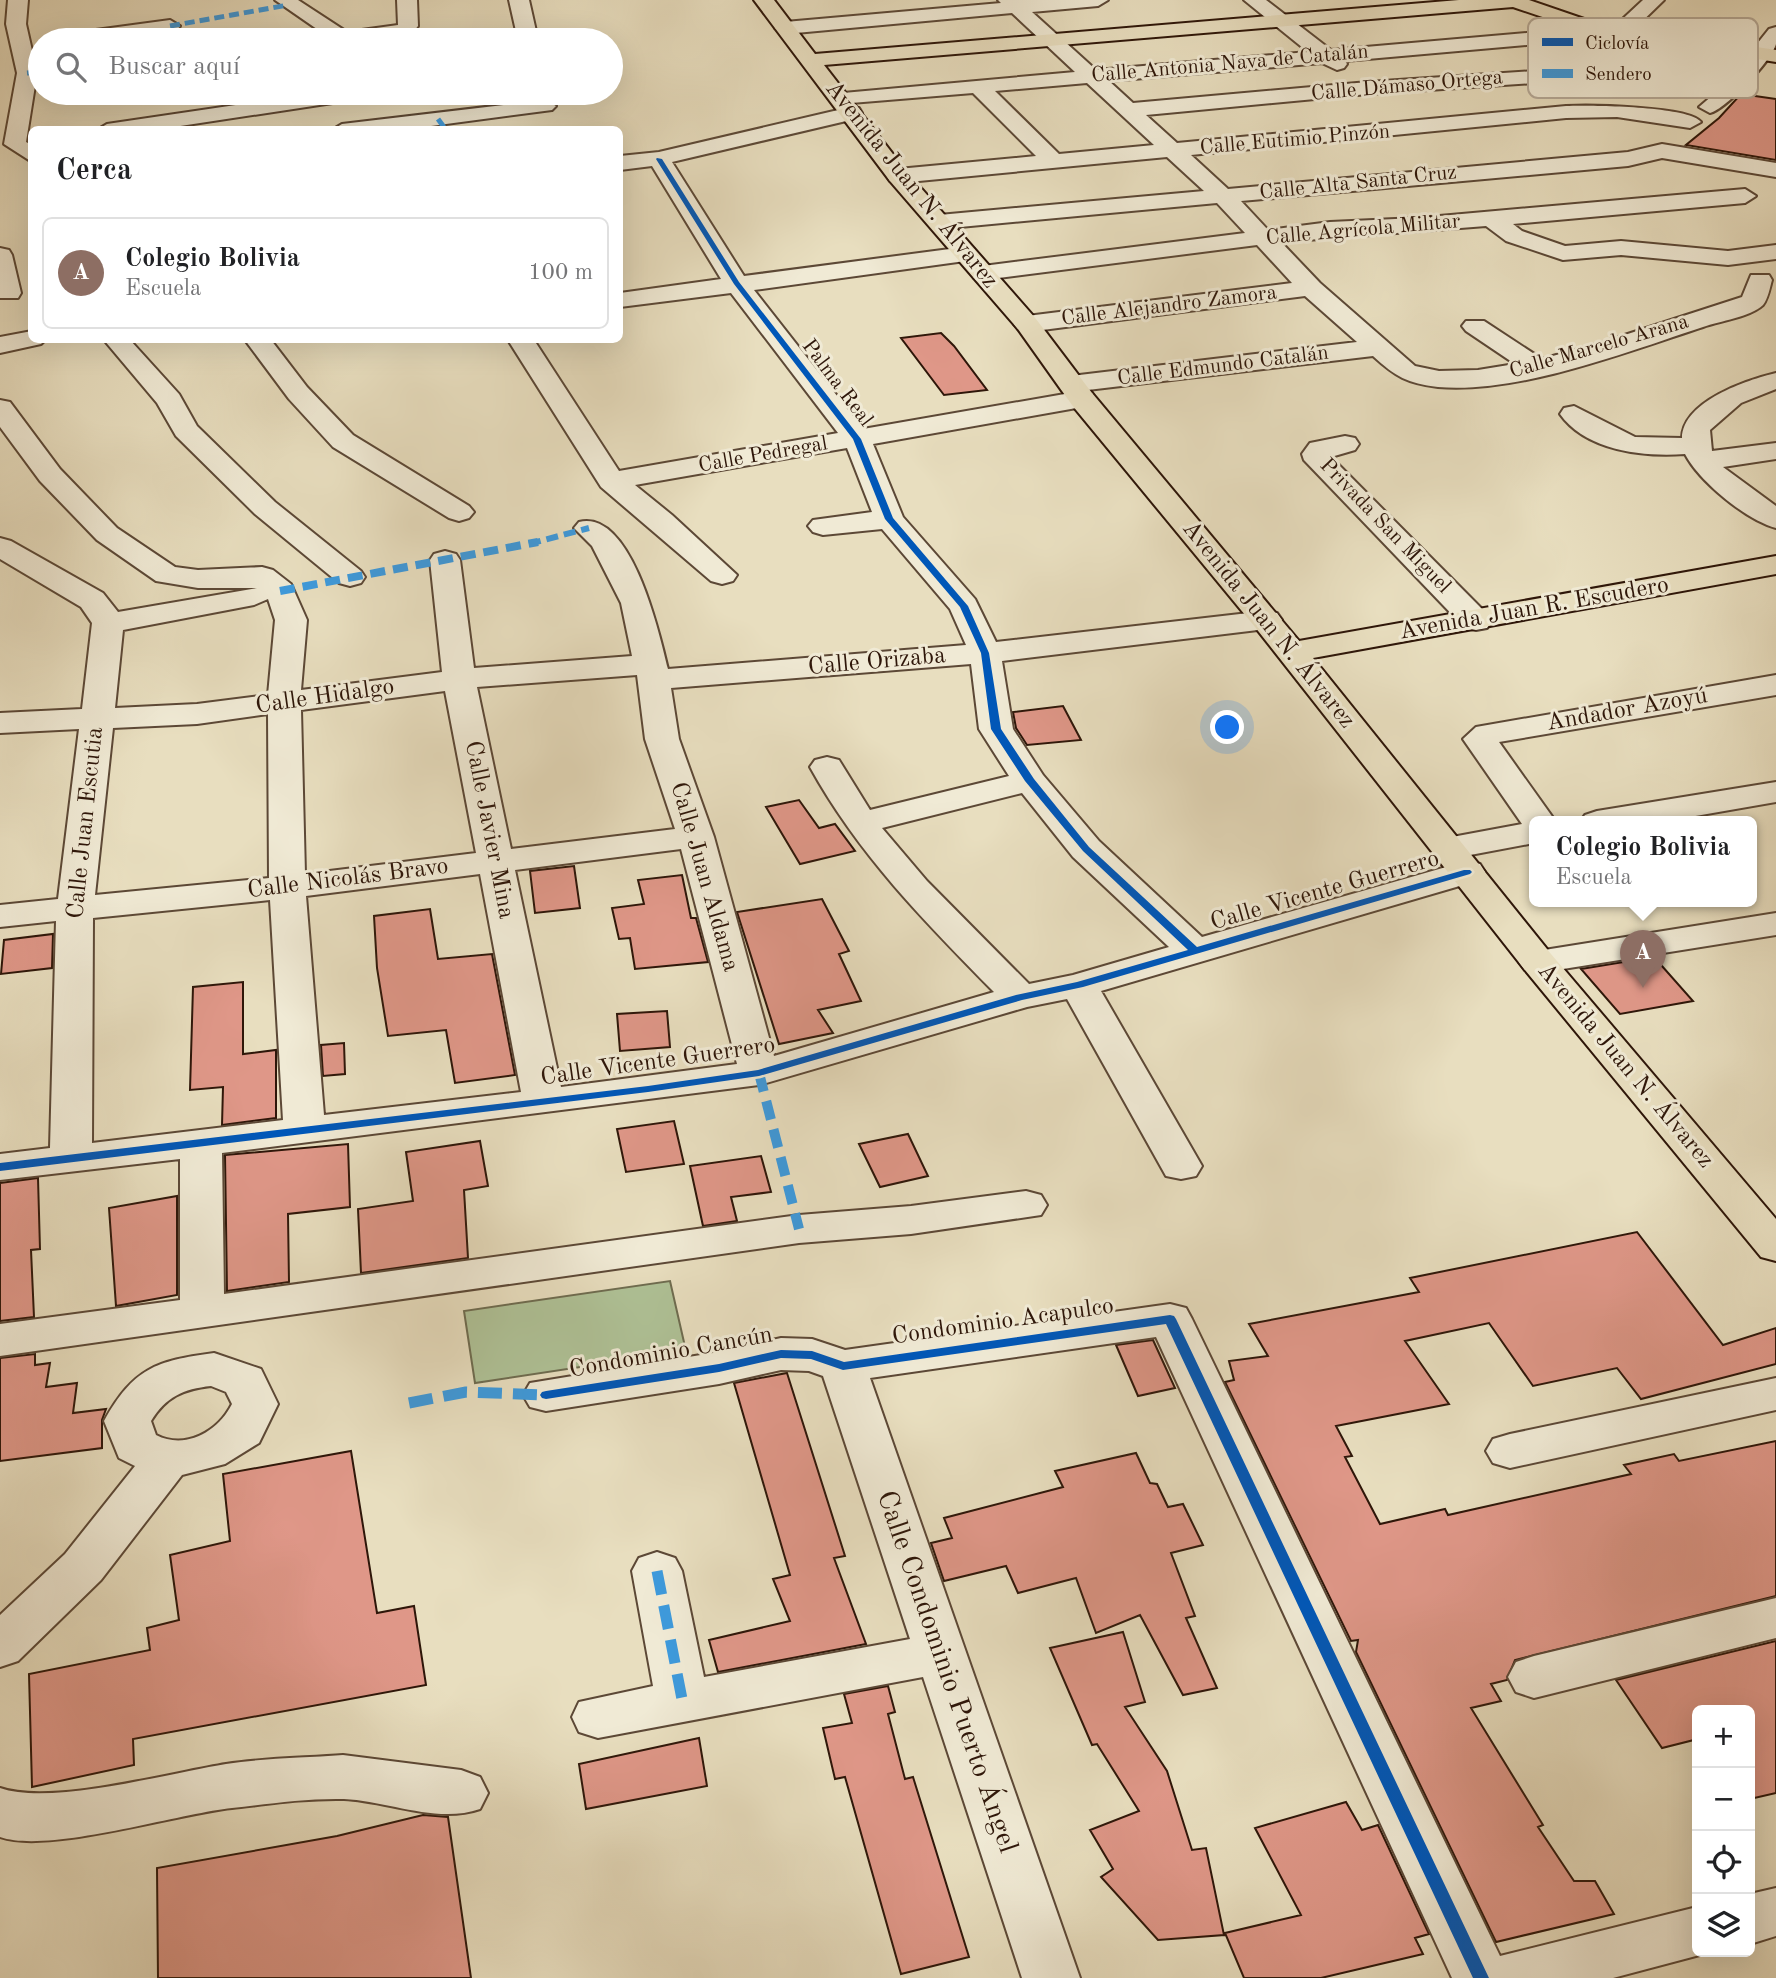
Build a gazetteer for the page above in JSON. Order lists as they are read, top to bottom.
{
  "streets": {
    "main road": ["Avenida Juan N. Álvarez", "Avenida Juan R. Escudero"],
    "street": [
      "Calle Antonia Nava de Catalán",
      "Calle Dámaso Ortega",
      "Calle Eutimio Pinzón",
      "Calle Alta Santa Cruz",
      "Calle Agrícola Militar",
      "Calle Alejandro Zamora",
      "Calle Marcelo Arana",
      "Calle Edmundo Catalán",
      "Palma Real",
      "Calle Pedregal",
      "Privada San Miguel",
      "Calle Orizaba",
      "Calle Hidalgo",
      "Andador Azoyú",
      "Calle Juan Escutia",
      "Calle Javier Mina",
      "Calle Juan Aldama",
      "Calle Nicolás Bravo",
      "Calle Vicente Guerrero",
      "Condominio Acapulco",
      "Condominio Cancún",
      "Calle Condominio Puerto Ángel"
    ]
  },
  "crossings": [
    ["Calle Antonia Nava de Catalán", "Avenida Juan N. Álvarez"],
    ["Calle Antonia Nava de Catalán", "Palma Real"],
    ["Calle Eutimio Pinzón", "Avenida Juan N. Álvarez"],
    ["Calle Alta Santa Cruz", "Avenida Juan N. Álvarez"],
    ["Avenida Juan N. Álvarez", "Calle Agrícola Militar"],
    ["Avenida Juan N. Álvarez", "Calle Alejandro Zamora"],
    ["Avenida Juan N. Álvarez", "Calle Edmundo Catalán"],
    ["Avenida Juan N. Álvarez", "Calle Pedregal"],
    ["Avenida Juan N. Álvarez", "Avenida Juan R. Escudero"],
    ["Avenida Juan N. Álvarez", "Calle Orizaba"],
    ["Avenida Juan N. Álvarez", "Calle Vicente Guerrero"],
    ["Calle Agrícola Militar", "Palma Real"],
    ["Calle Marcelo Arana", "Calle Edmundo Catalán"],
    ["Calle Edmundo Catalán", "Calle Pedregal"],
    ["Palma Real", "Calle Pedregal"],
    ["Palma Real", "Calle Orizaba"],
    ["Palma Real", "Calle Vicente Guerrero"],
    ["Privada San Miguel", "Avenida Juan R. Escudero"],
    ["Calle Orizaba", "Calle Hidalgo"],
    ["Calle Orizaba", "Calle Juan Aldama"],
    ["Calle Hidalgo", "Calle Juan Escutia"],
    ["Calle Hidalgo", "Calle Javier Mina"],
    ["Calle Hidalgo", "Calle Juan Aldama"],
    ["Calle Juan Escutia", "Calle Nicolás Bravo"],
    ["Calle Juan Escutia", "Calle Vicente Guerrero"],
    ["Calle Javier Mina", "Calle Nicolás Bravo"],
    ["Calle Javier Mina", "Calle Vicente Guerrero"],
    ["Calle Juan Aldama", "Calle Nicolás Bravo"],
    ["Calle Juan Aldama", "Calle Vicente Guerrero"],
    ["Condominio Acapulco", "Condominio Cancún"],
    ["Condominio Acapulco", "Calle Condominio Puerto Ángel"],
    ["Condominio Cancún", "Calle Condominio Puerto Ángel"]
  ],
  "legend": ["Ciclovía", "Sendero"],
  "page": {
    "search": "Buscar aquí",
    "heading": "Cerca",
    "list": [
      {
        "mark": "A",
        "name": "Colegio Bolivia",
        "note": "Escuela",
        "value": "100 m"
      }
    ],
    "popup": ["Colegio Bolivia", "Escuela"],
    "pins": "A",
    "map_buttons": ["+", "−"]
  }
}
